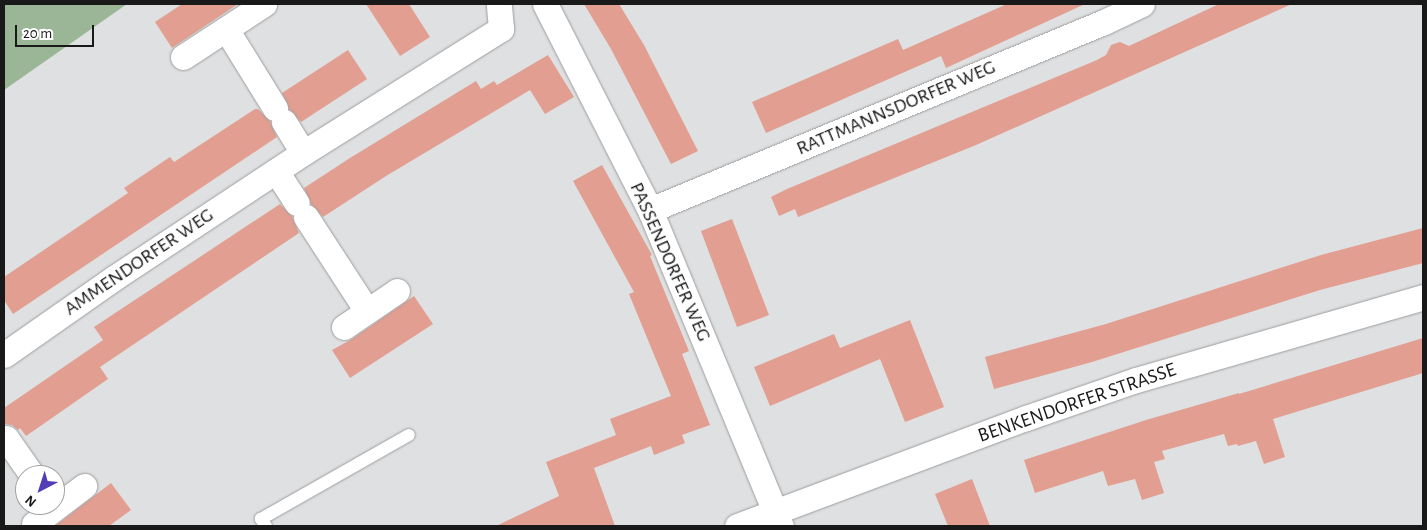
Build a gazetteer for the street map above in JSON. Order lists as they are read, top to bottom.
{
  "streets": {
    "street": [
      "RATTMANNSDORFER WEG",
      "AMMENDORFER WEG",
      "PASSENDORFER WEG",
      "BENKENDORFER STRASSE"
    ]
  },
  "crossings": [
    ["RATTMANNSDORFER WEG", "PASSENDORFER WEG"],
    ["PASSENDORFER WEG", "BENKENDORFER STRASSE"]
  ],
  "scale_bar": "20 m",
  "north": "bottom left"
}
